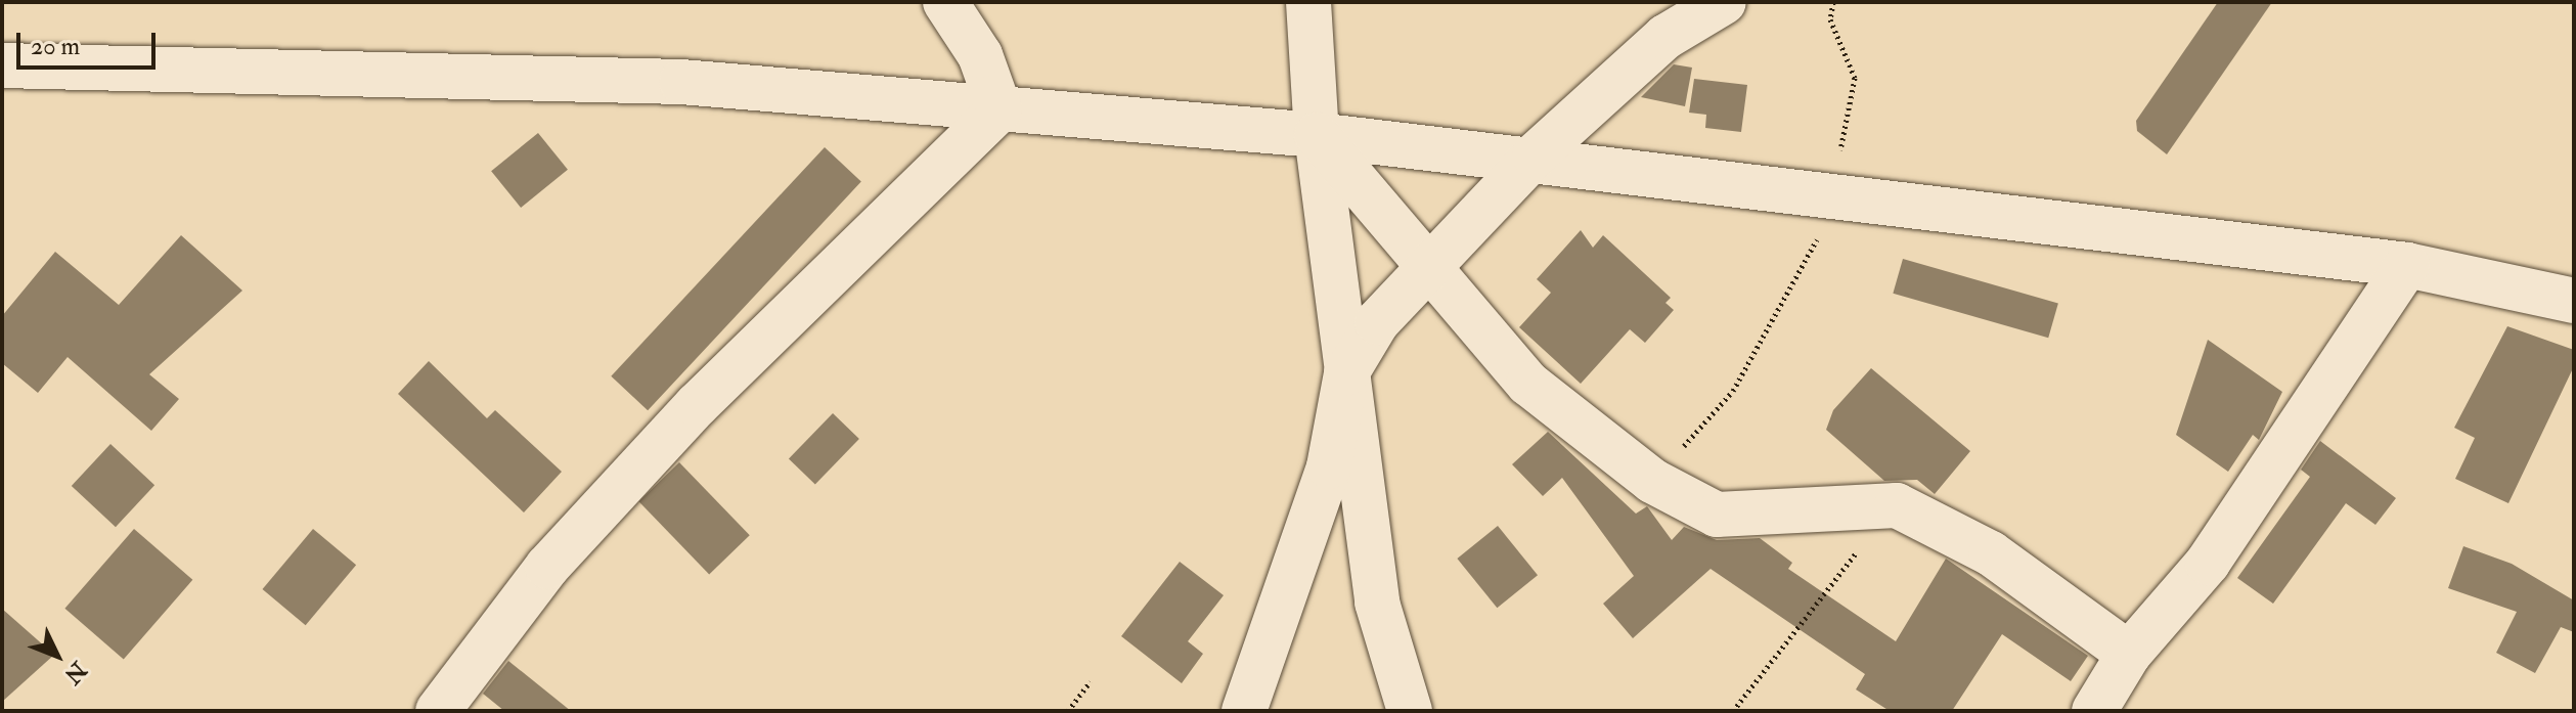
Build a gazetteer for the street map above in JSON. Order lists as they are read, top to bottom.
{
  "scale_bar": "20 m",
  "north": "bottom right"
}
